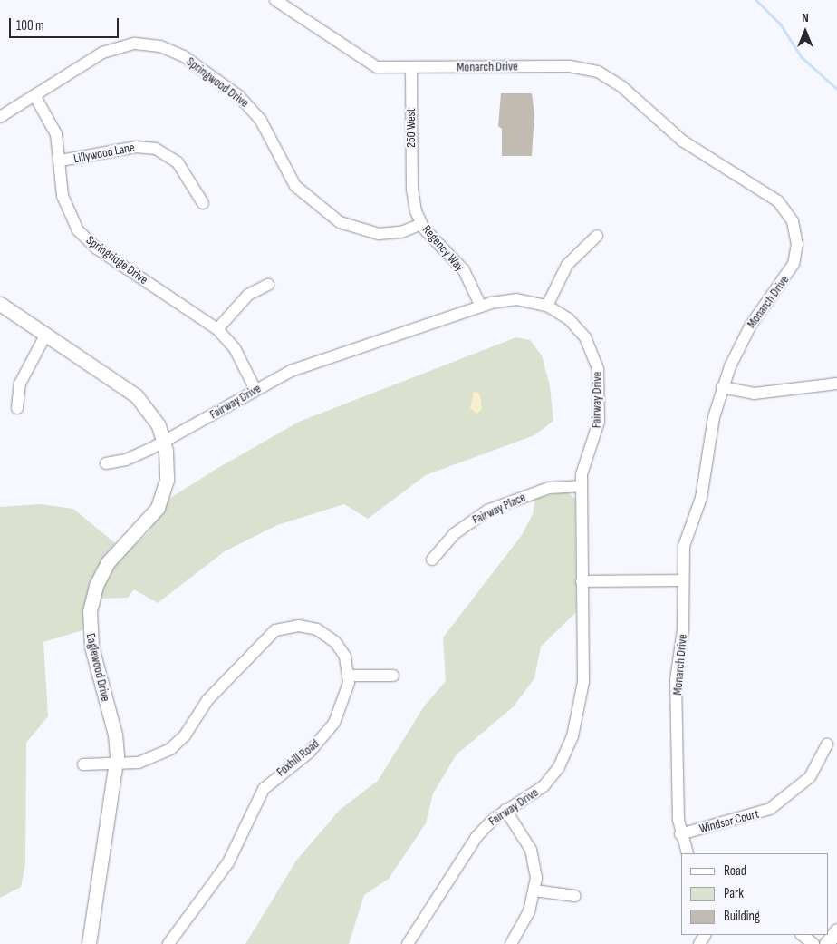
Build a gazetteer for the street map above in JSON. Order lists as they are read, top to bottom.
{
  "streets": {
    "main road": ["Eaglewood Drive"],
    "street": [
      "Monarch Drive",
      "Springwood Drive",
      "250 West",
      "Lillywood Lane",
      "Regency Way",
      "Springridge Drive",
      "Fairway Drive",
      "Fairway Place",
      "Foxhill Road",
      "Windsor Court"
    ]
  },
  "crossings": [
    ["Monarch Drive", "250 West"],
    ["Monarch Drive", "Windsor Court"],
    ["Springwood Drive", "Regency Way"],
    ["Springwood Drive", "Springridge Drive"],
    ["250 West", "Regency Way"],
    ["Lillywood Lane", "Springridge Drive"],
    ["Regency Way", "Fairway Drive"],
    ["Springridge Drive", "Fairway Drive"],
    ["Fairway Drive", "Fairway Place"],
    ["Fairway Drive", "Eaglewood Drive"],
    ["Eaglewood Drive", "Foxhill Road"]
  ],
  "legend": ["Road", "Park", "Building"],
  "scale_bar": "100 m",
  "north": "top"
}
